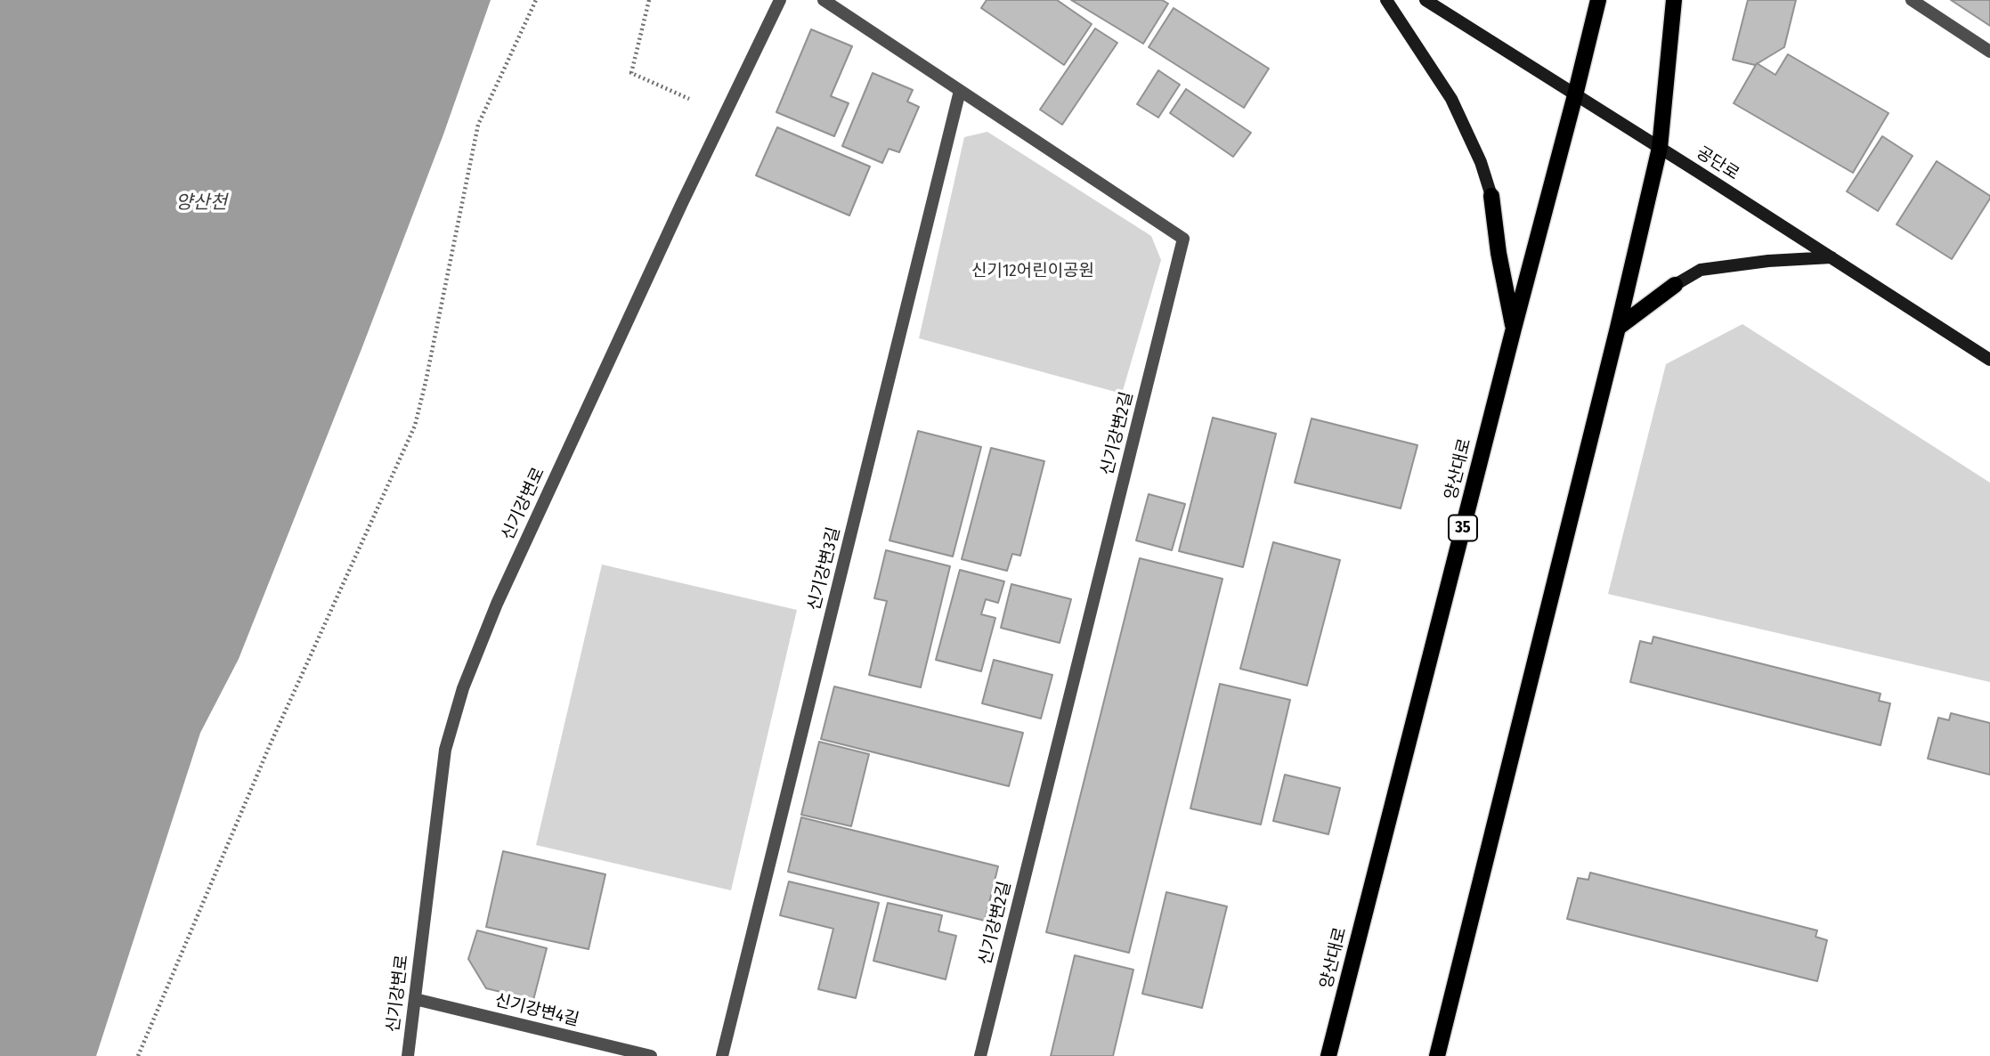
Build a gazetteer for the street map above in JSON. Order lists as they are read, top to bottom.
{
  "streets": {
    "main road": ["양산대로", "35"],
    "street": [
      "공단로",
      "신기강변2길",
      "신기강변로",
      "신기강변3길",
      "신기강변4길"
    ]
  },
  "crossings": [
    ["공단로", "양산대로"],
    ["신기강변2길", "신기강변3길"],
    ["신기강변로", "신기강변4길"]
  ],
  "water": ["양산천"],
  "parks": ["신기12어린이공원"]
}
